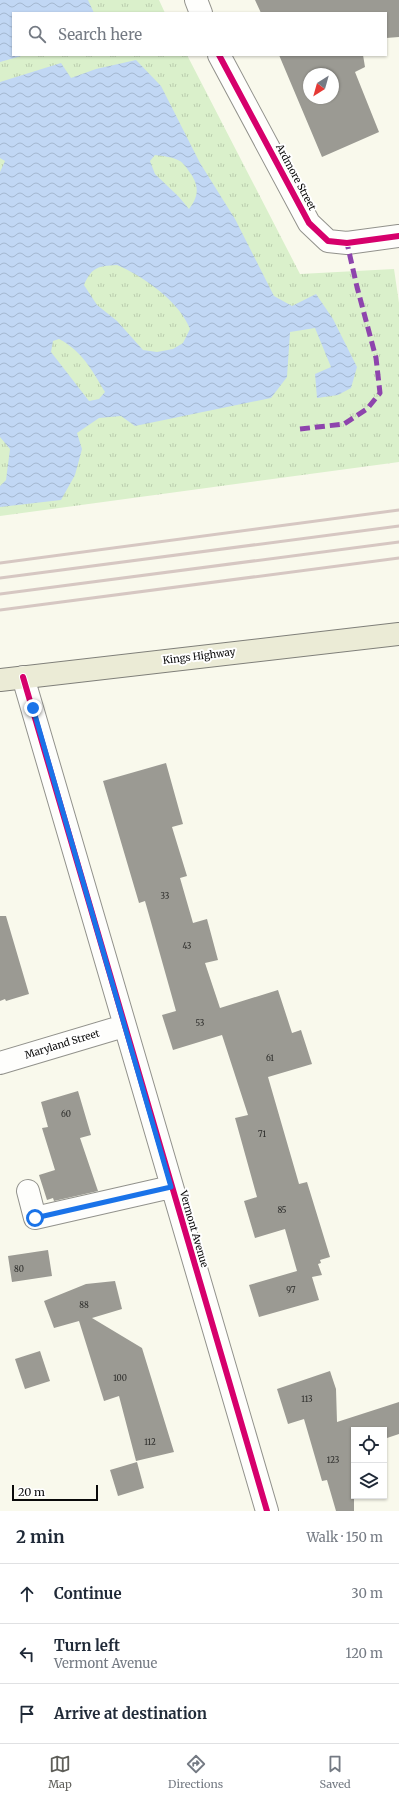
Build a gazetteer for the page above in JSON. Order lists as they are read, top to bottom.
{
  "streets": {
    "main road": ["Kings Highway"],
    "street": ["Ardmore Street", "Maryland Street", "Vermont Avenue"]
  },
  "crossings": [
    ["Kings Highway", "Vermont Avenue"],
    ["Maryland Street", "Vermont Avenue"]
  ],
  "house_numbers": [
    "33",
    "43",
    "53",
    "61",
    "60",
    "71",
    "85",
    "80",
    "97",
    "88",
    "100",
    "113",
    "112",
    "123"
  ],
  "scale_bar": "20 m",
  "north": "bottom left",
  "page": {
    "search": "Search here",
    "scale": "20 m",
    "heading": ["2 min", "Walk · 150 m"],
    "list": [
      ["Continue", "30 m"],
      ["Turn left", "Vermont Avenue", "120 m"],
      "Arrive at destination"
    ],
    "nav": ["Map", "Directions", "Saved"]
  }
}
